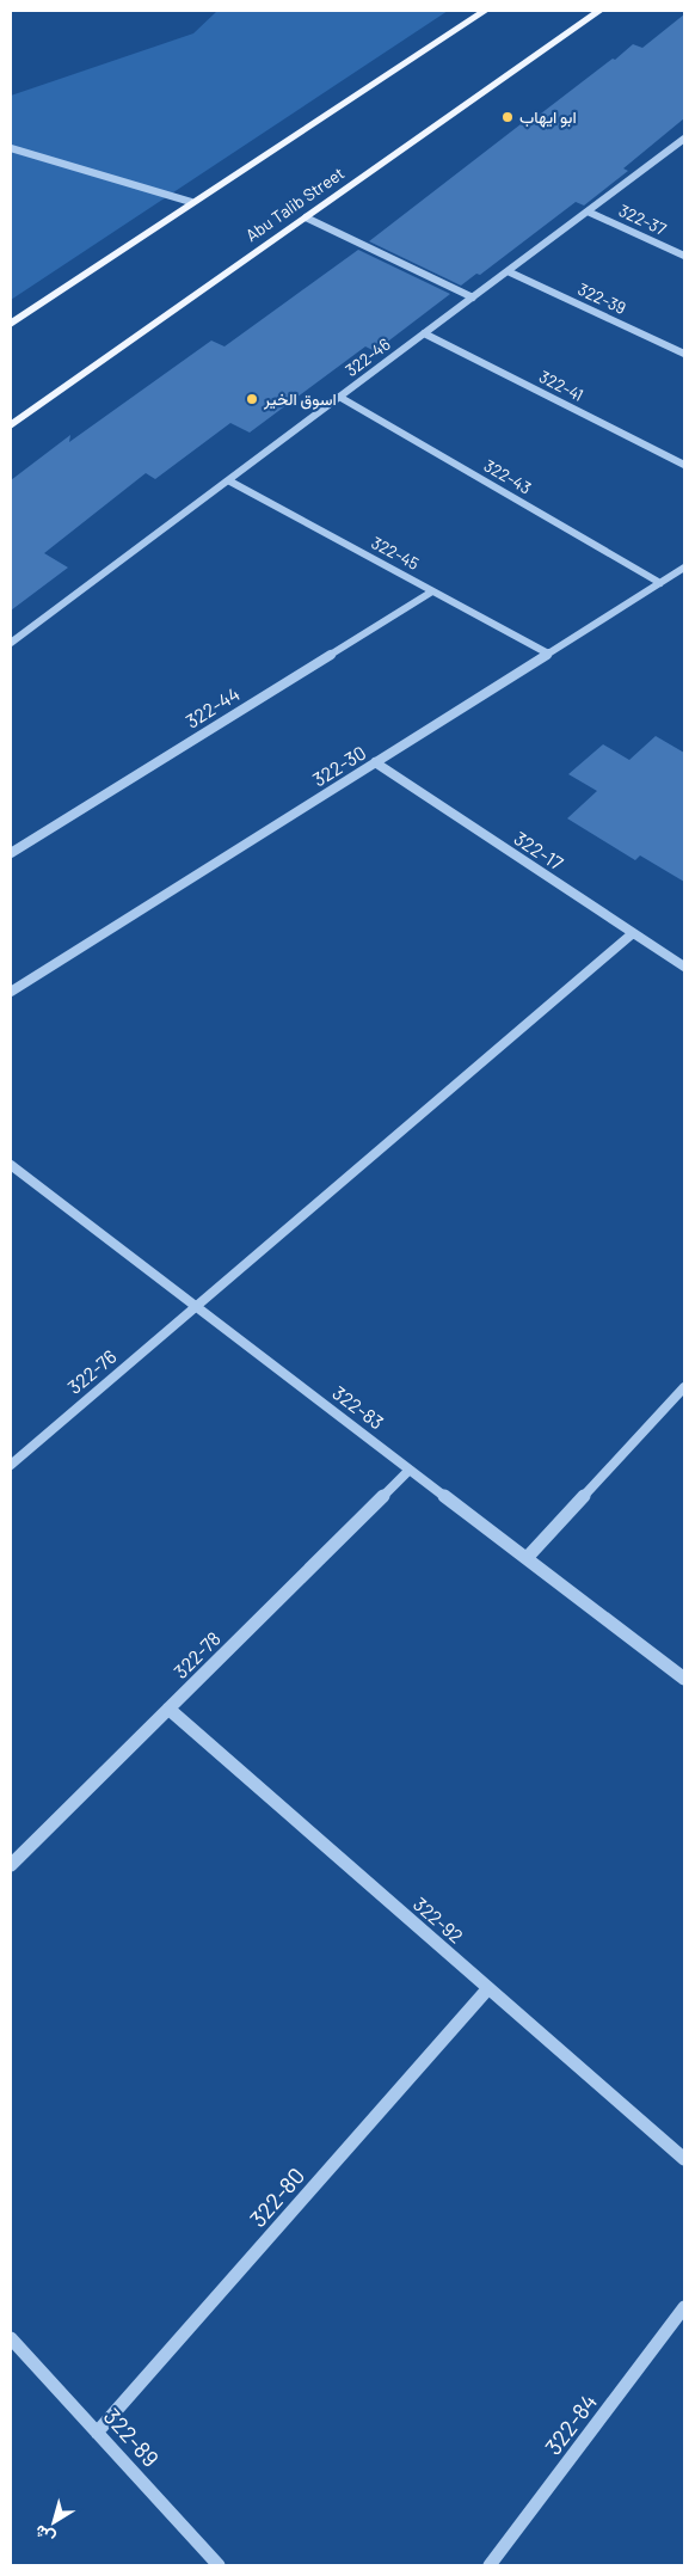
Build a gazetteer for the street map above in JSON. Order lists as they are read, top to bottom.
{
  "streets": {
    "main road": ["Abu Talib Street"],
    "street": [
      "322-37",
      "322-39",
      "322-46",
      "322-41",
      "322-43",
      "322-45",
      "322-44",
      "322-30",
      "322-17",
      "322-76",
      "322-83",
      "322-78",
      "322-92",
      "322-80",
      "322-84",
      "322-89"
    ]
  },
  "crossings": [
    ["322-37", "322-46"],
    ["322-39", "322-46"],
    ["322-46", "322-41"],
    ["322-46", "322-43"],
    ["322-46", "322-45"],
    ["322-43", "322-30"],
    ["322-45", "322-44"],
    ["322-45", "322-30"],
    ["322-30", "322-17"],
    ["322-17", "322-76"],
    ["322-76", "322-83"],
    ["322-83", "322-78"],
    ["322-78", "322-92"],
    ["322-92", "322-80"],
    ["322-80", "322-89"]
  ],
  "places": ["ابو ايهاب", "اسوق الخير"],
  "north": "bottom left"
}
